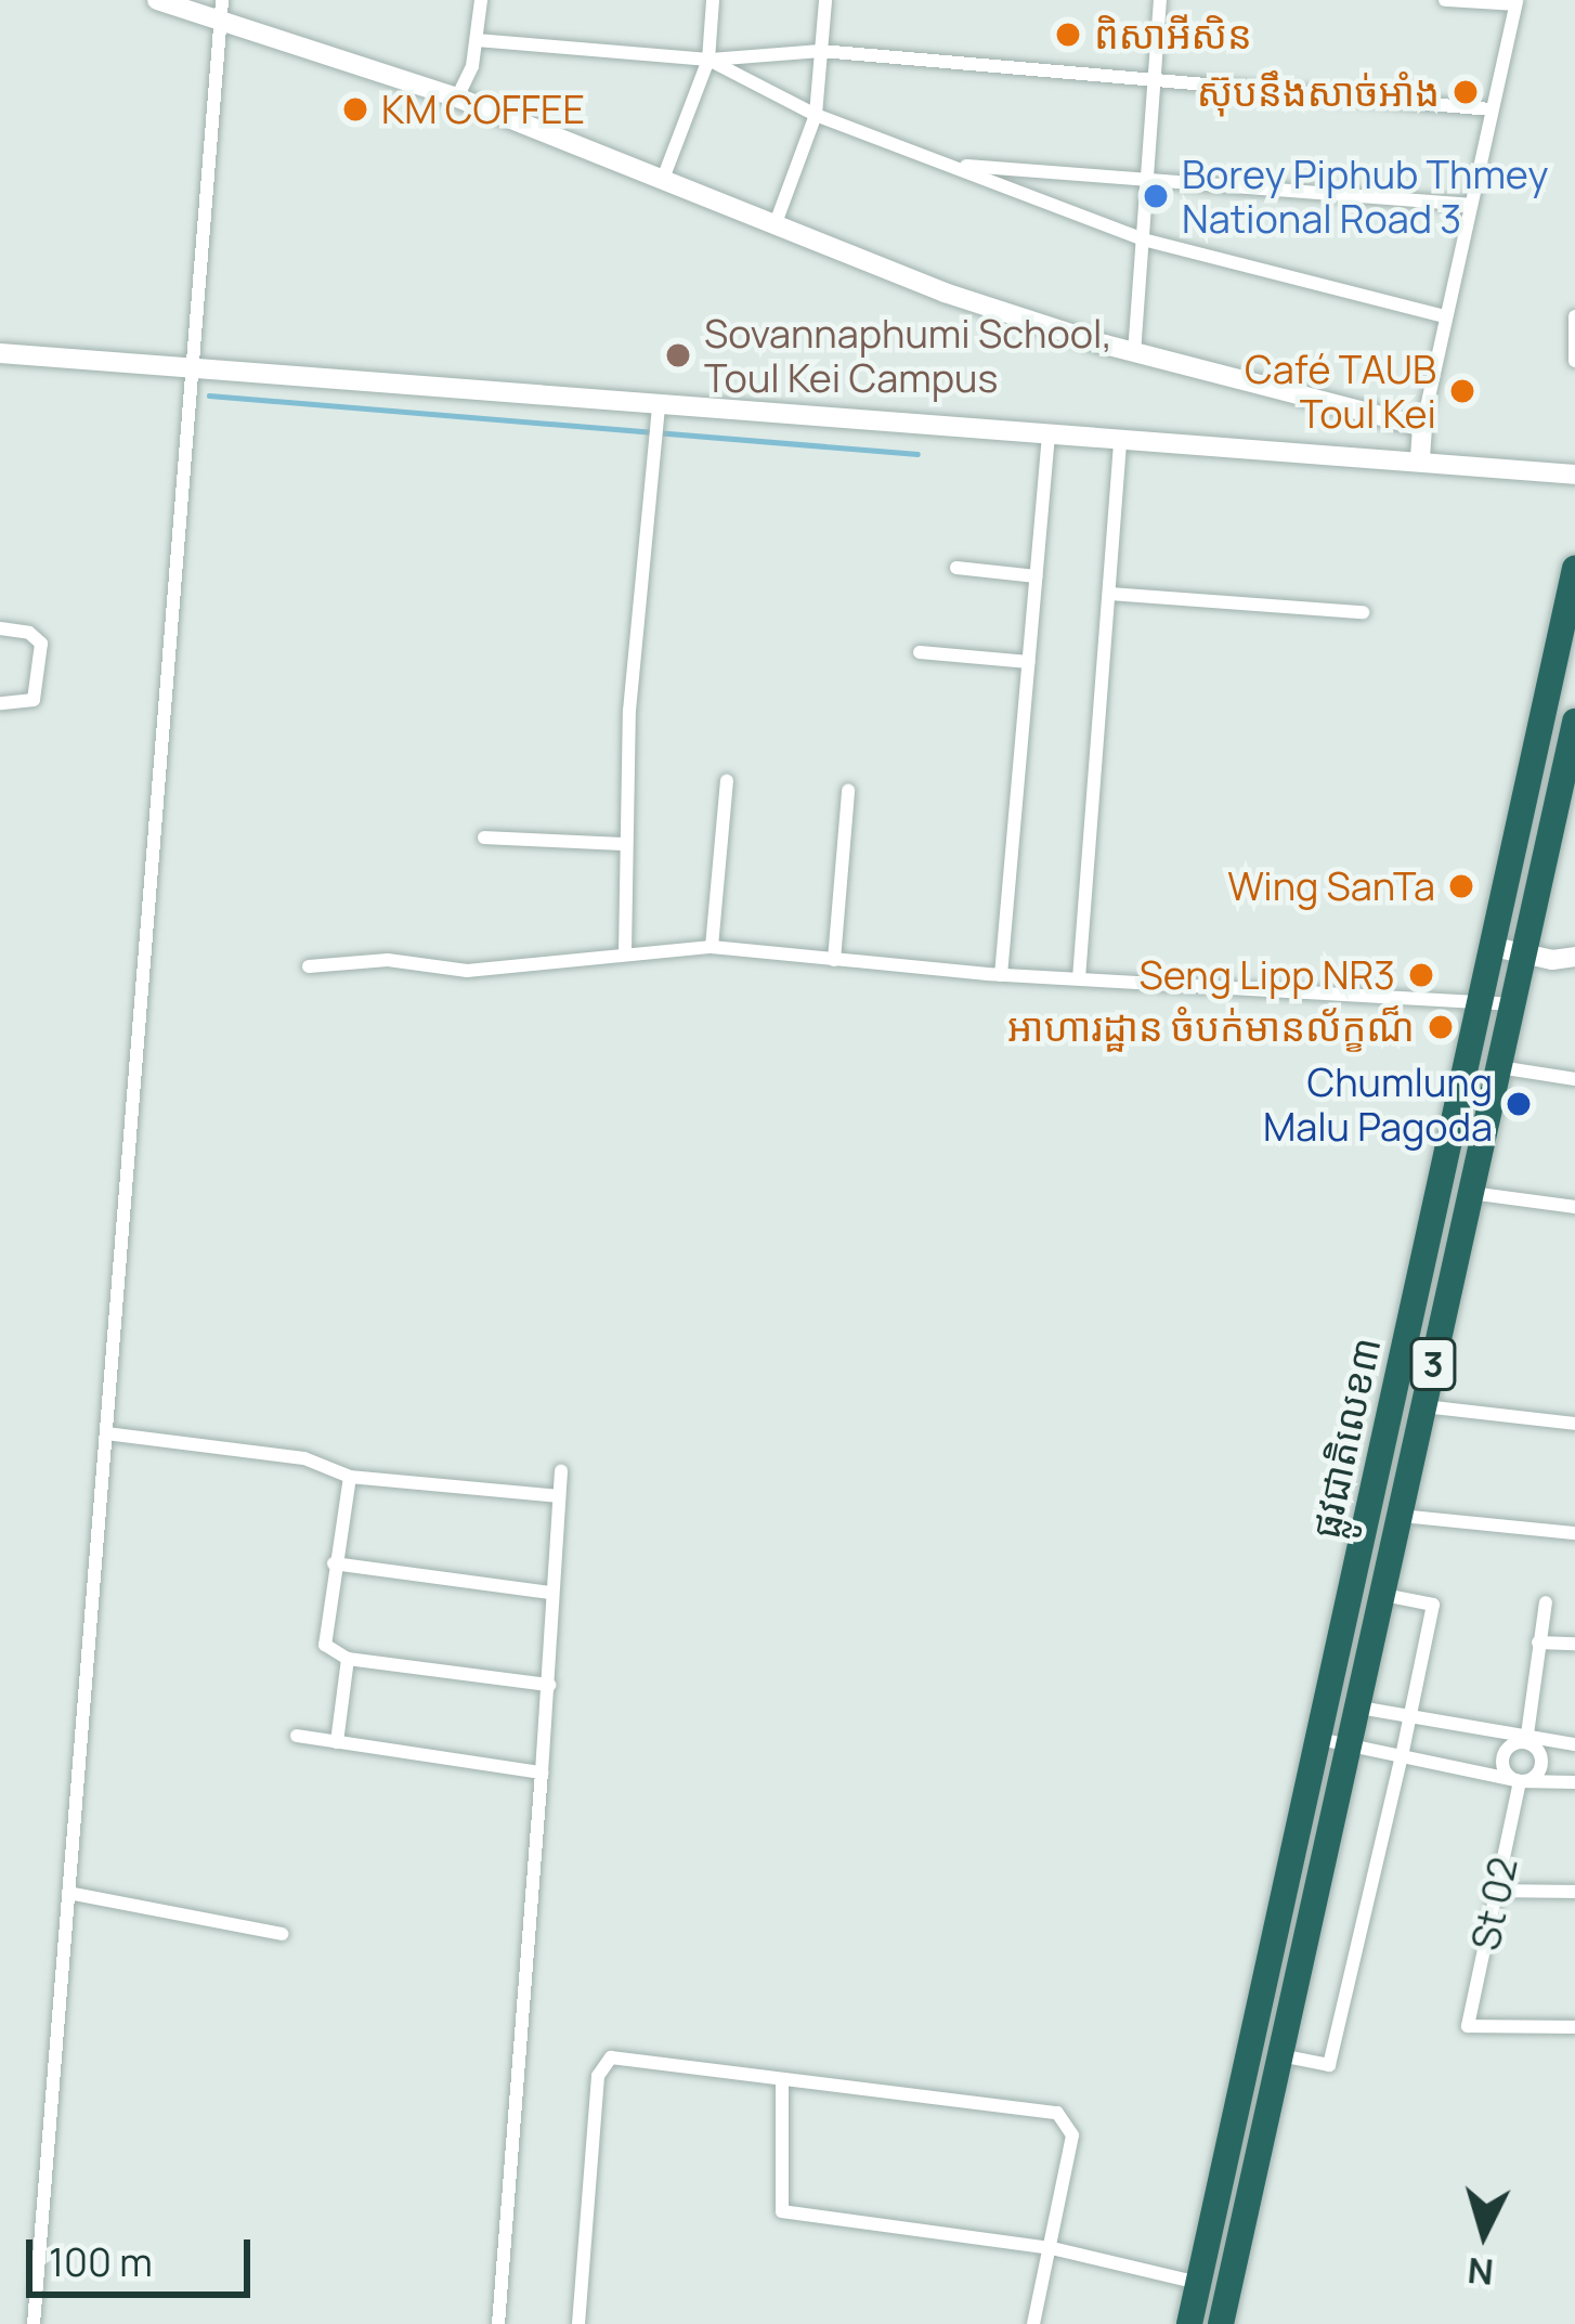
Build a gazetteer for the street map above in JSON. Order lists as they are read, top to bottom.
{
  "streets": {
    "highway": ["3", "ផ្លូវជាតិលេខ៣"],
    "street": ["St 02"]
  },
  "places": [
    "ពិសាអីសិន",
    "ស៊ុបនឹងសាច់អាំង",
    "KM COFFEE",
    "Borey Piphub Thmey National Road 3",
    "Sovannaphumi School, Toul Kei Campus",
    "Café TAUB Toul Kei",
    "Wing SanTa",
    "Seng Lipp NR3",
    "អាហារដ្ឋាន ចំបក់មានល័ក្ខណ៏",
    "Chumlung Malu Pagoda"
  ],
  "scale_bar": "100 m",
  "north": "bottom"
}
